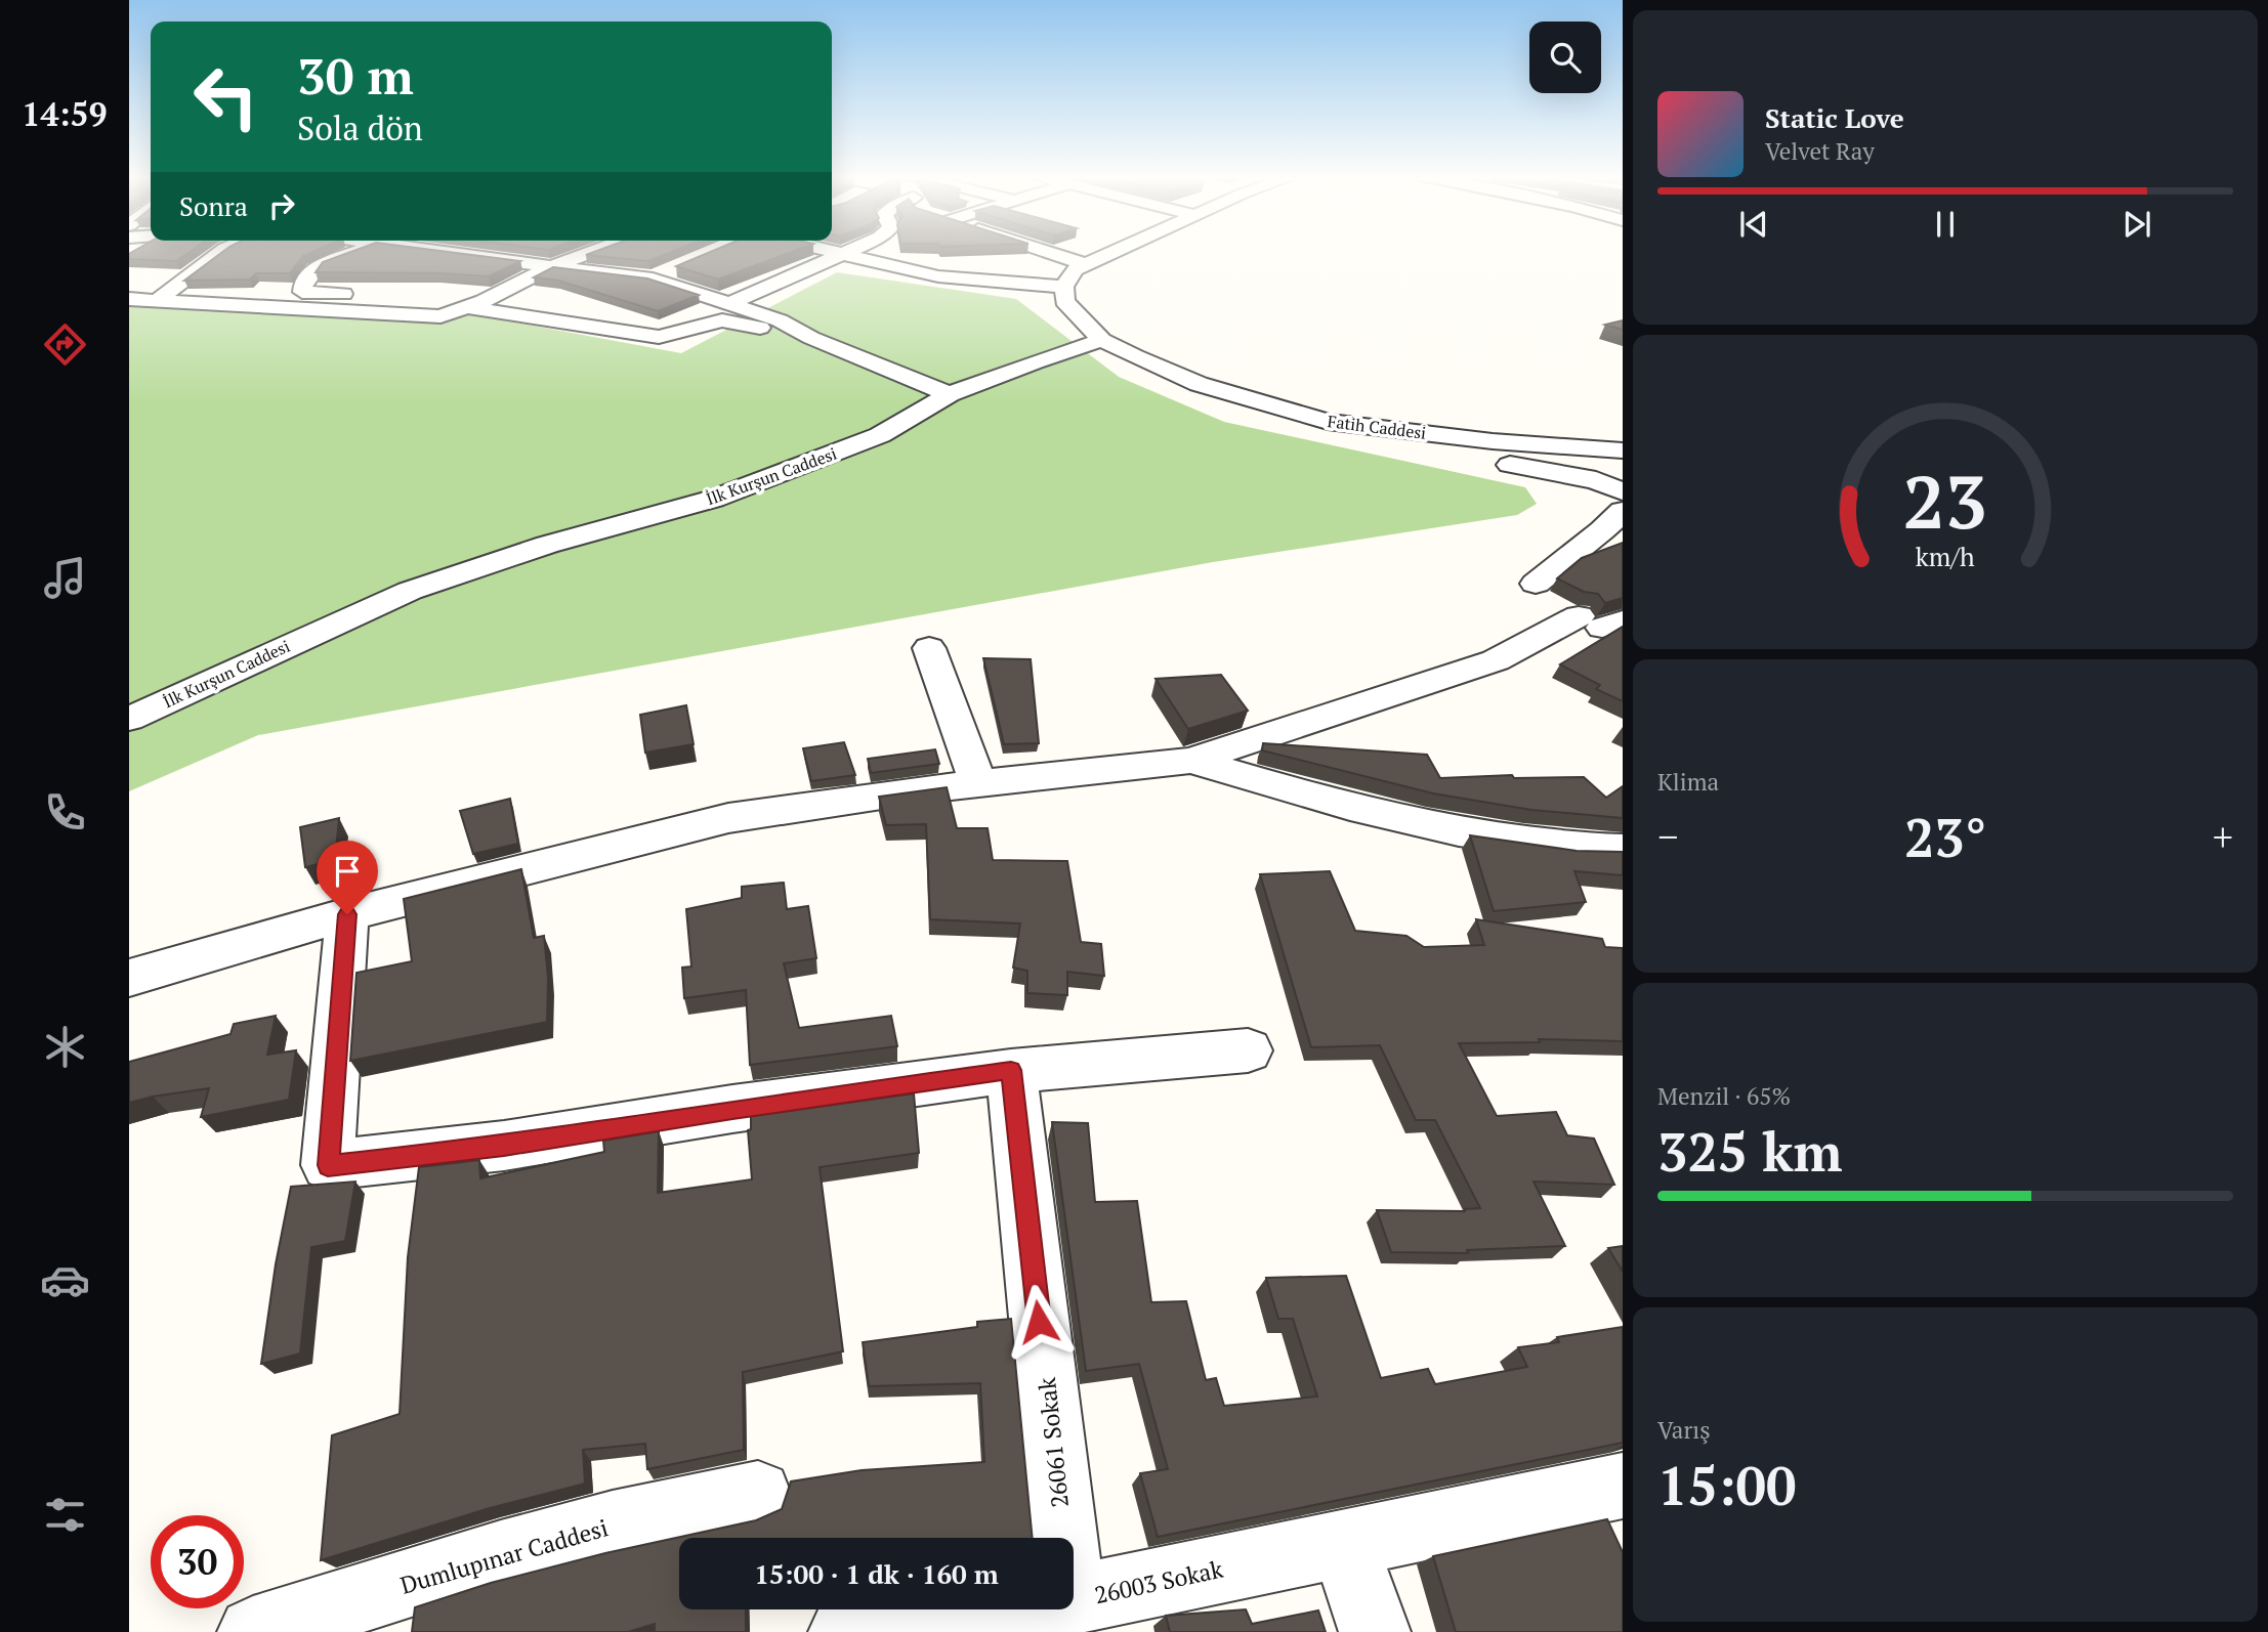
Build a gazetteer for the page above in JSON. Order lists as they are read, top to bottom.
{
  "streets": {
    "street": [
      "Fatih Caddesi",
      "İlk Kurşun Caddesi",
      "26061 Sokak",
      "Dumlupınar Caddesi",
      "26003 Sokak"
    ]
  },
  "crossings": [
    ["Fatih Caddesi", "İlk Kurşun Caddesi"]
  ],
  "page": {
    "tabs": "14:59",
    "turn": ["30 m", "Sola dön"],
    "song": ["Static Love", "Velvet Ray"],
    "then": "Sonra",
    "tile": [
      "Klima",
      ["Menzil · 65%", "325 km"],
      ["Varış", "15:00"]
    ],
    "heat": ["−", "23°", "+"],
    "limit": "30",
    "trip": "15:00 · 1 dk · 160 m",
    "gauge": ["23", "km/h"]
  }
}
